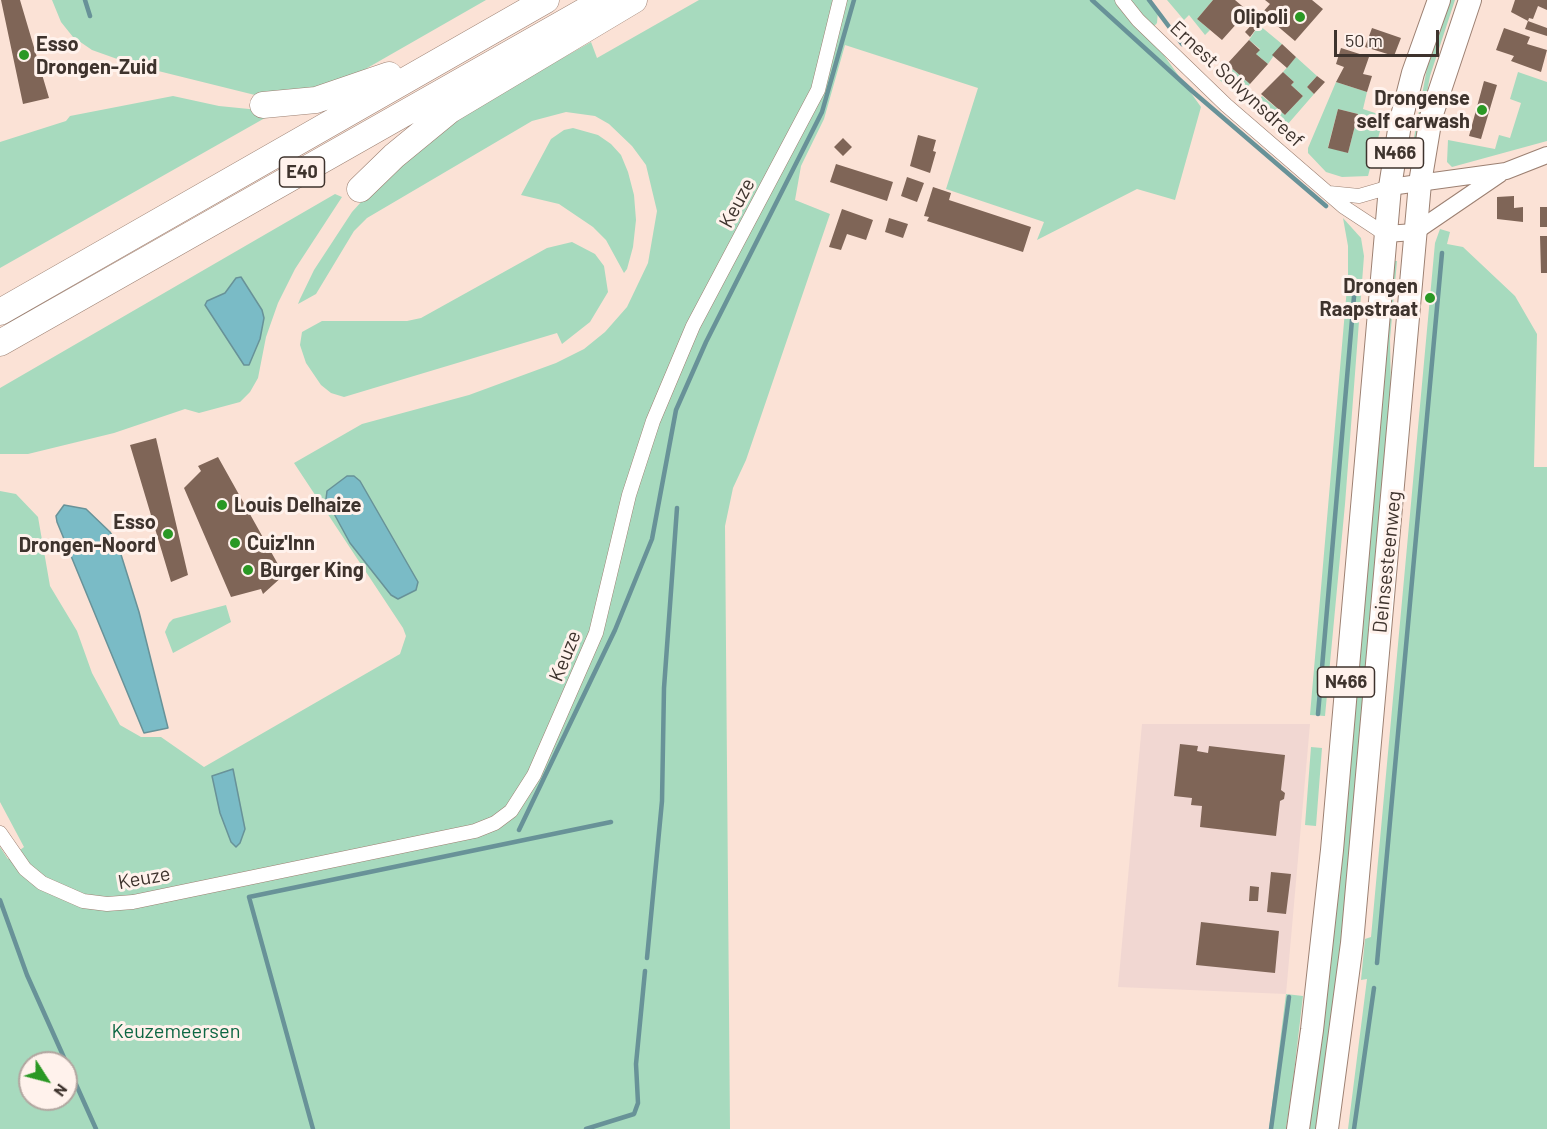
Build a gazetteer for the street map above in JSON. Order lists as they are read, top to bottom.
{
  "streets": {
    "highway": ["N466", "E40", "Deinsesteenweg"],
    "street": ["Ernest Solvynsdreef", "Keuze"]
  },
  "crossings": [
    ["Ernest Solvynsdreef", "Deinsesteenweg"]
  ],
  "parks": ["Keuzemeersen"],
  "places": [
    "Olipoli",
    "Esso Drongen-Zuid",
    "Drongense self carwash",
    "Drongen Raapstraat",
    "Louis Delhaize",
    "Esso Drongen-Noord",
    "Cuiz'Inn",
    "Burger King"
  ],
  "scale_bar": "50 m",
  "north": "bottom right"
}
